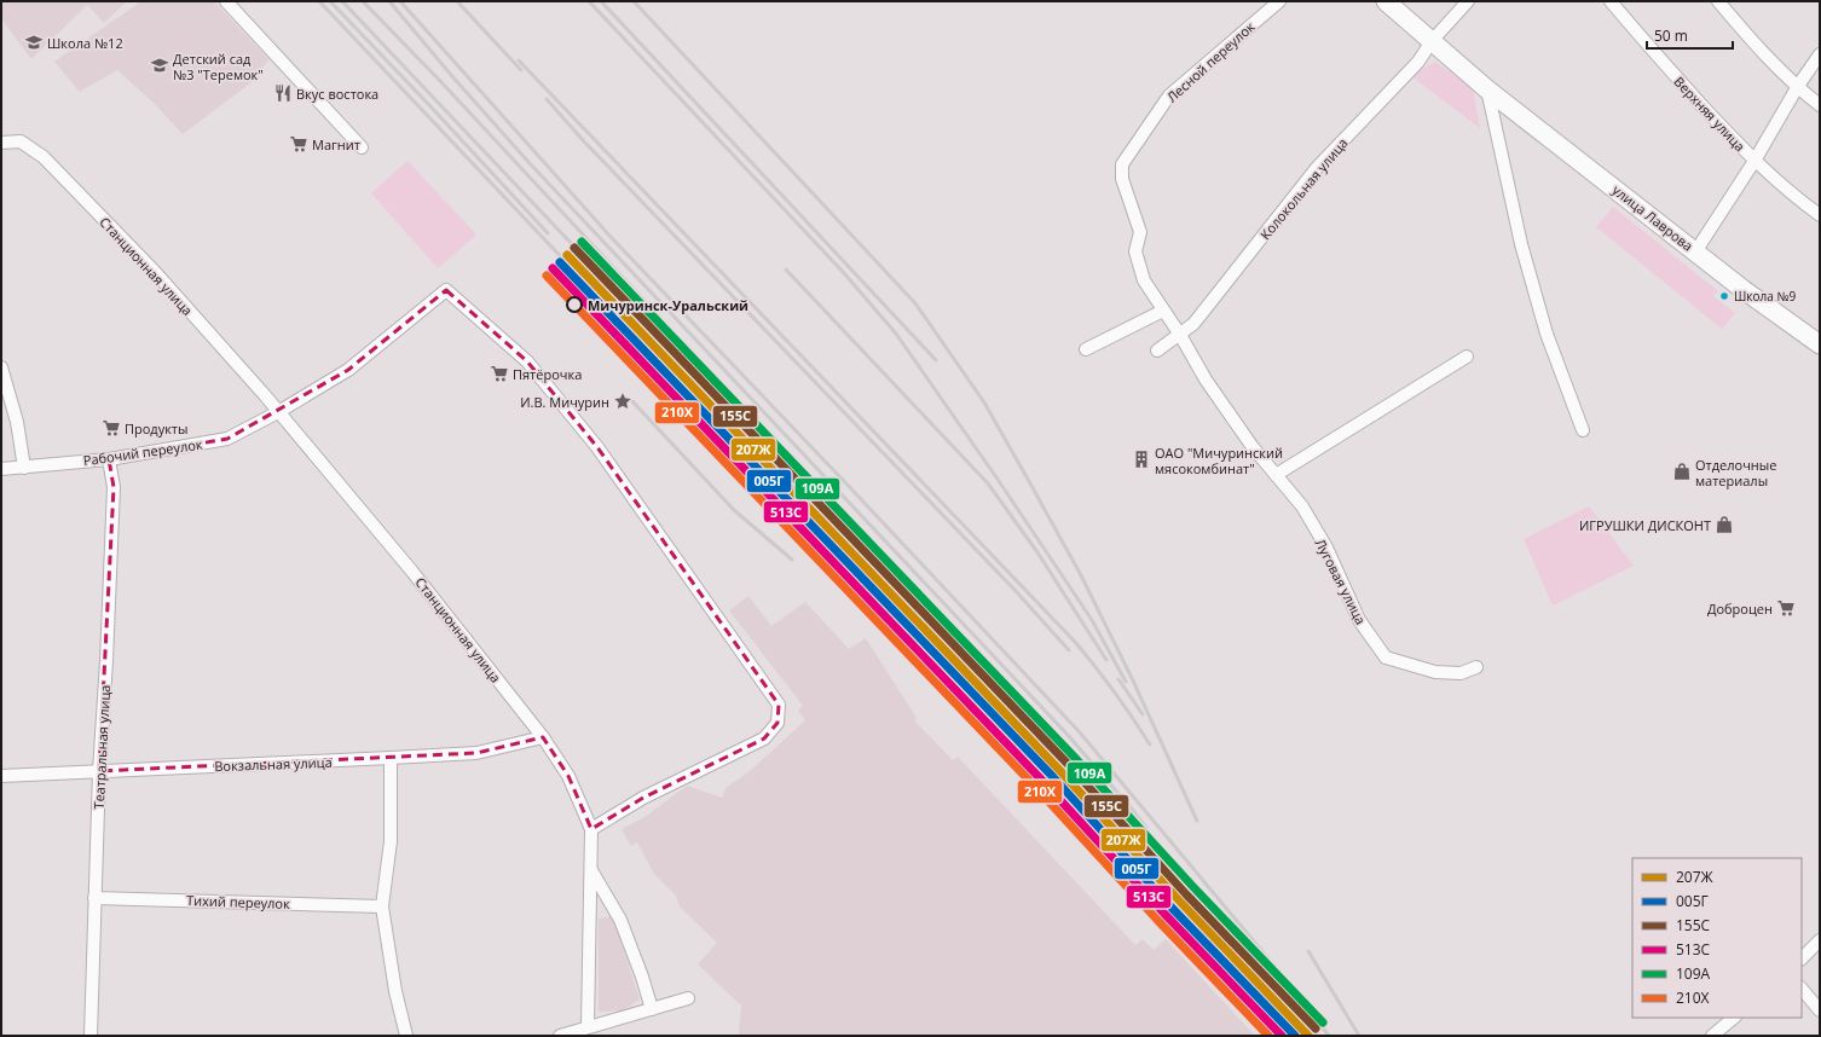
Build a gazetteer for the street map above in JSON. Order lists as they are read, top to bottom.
{
  "streets": {
    "main road": ["улица Лаврова"],
    "street": [
      "Лесной переулок",
      "Верхняя улица",
      "Колокольная улица",
      "Станционная улица",
      "Рабочий переулок",
      "Луговая улица",
      "Театральная улица",
      "Вокзальная улица",
      "Тихий переулок"
    ]
  },
  "crossings": [
    ["Лесной переулок", "Колокольная улица"],
    ["Лесной переулок", "Луговая улица"],
    ["Колокольная улица", "улица Лаврова"],
    ["Колокольная улица", "Луговая улица"],
    ["Станционная улица", "Рабочий переулок"],
    ["Станционная улица", "Вокзальная улица"],
    ["Рабочий переулок", "Театральная улица"],
    ["Театральная улица", "Вокзальная улица"],
    ["Театральная улица", "Тихий переулок"]
  ],
  "places": {
    "school or university": ["Школа №12", "Детский сад №3 \"Теремок\""],
    "restaurant": ["Вкус востока"],
    "supermarket": [
      "Магнит",
      "Пятёрочка",
      "Продукты",
      "Доброцен"
    ],
    "other": ["Школа №9", "Мичуринск-Уральский"],
    "place": ["И.В. Мичурин"],
    "building": ["ОАО \"Мичуринский мясокомбинат\""],
    "shop": ["Отделочные материалы", "ИГРУШКИ ДИСКОНТ"]
  },
  "lines": [
    "transit line 109А",
    "transit line 155С",
    "transit line 207Ж",
    "transit line 005Г",
    "transit line 513С",
    "transit line 210Х"
  ],
  "legend": [
    "207Ж",
    "005Г",
    "155С",
    "513С",
    "109А",
    "210Х"
  ],
  "scale_bar": "50 m"
}
